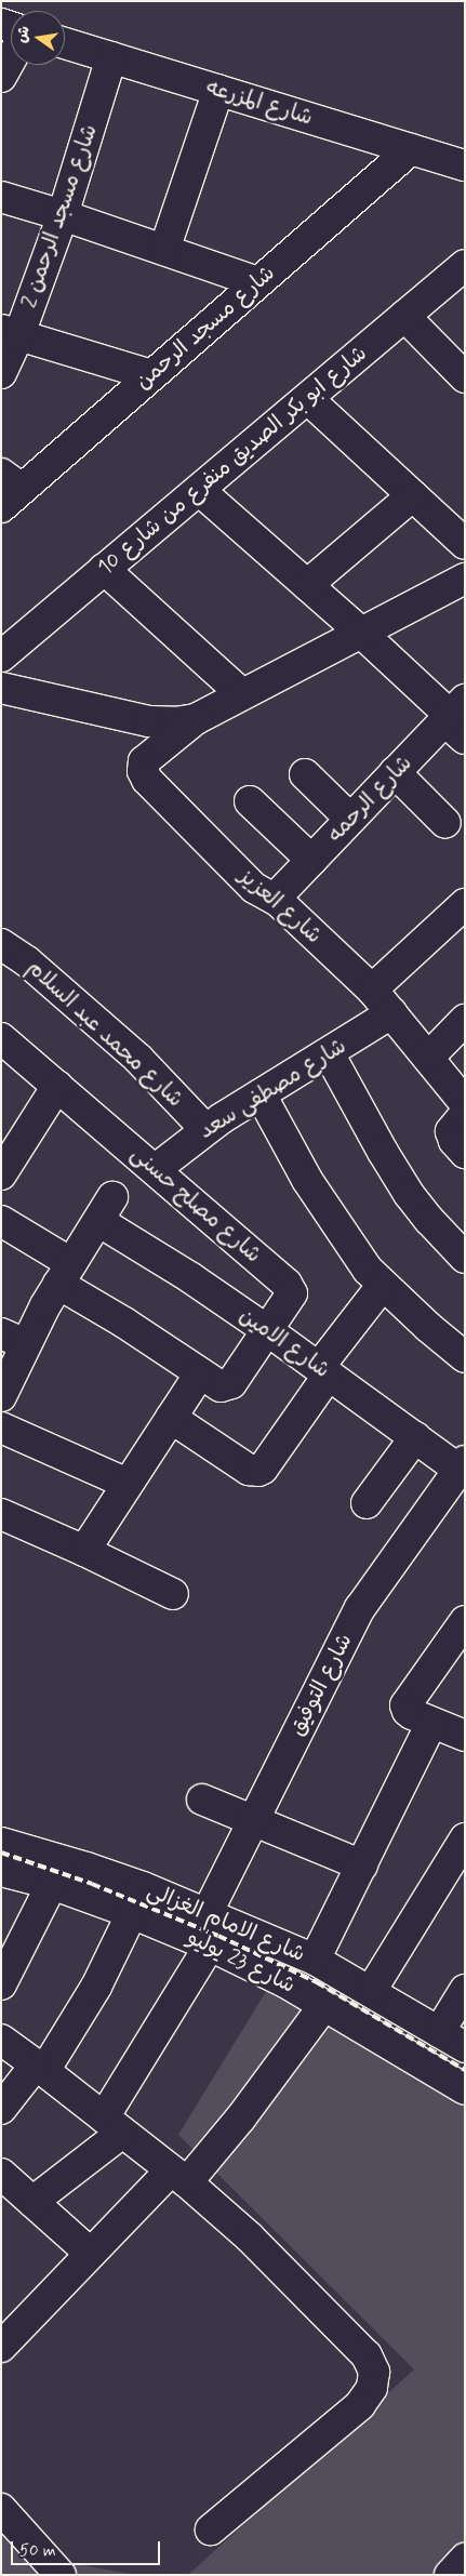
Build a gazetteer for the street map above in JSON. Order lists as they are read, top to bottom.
{
  "streets": {
    "street": [
      "شارع المزرعه",
      "شارع مسجد الرحمن 2",
      "شارع مسجد الرحمن",
      "شارع ابو بكر الصديق منفرع من شارع 10",
      "شارع الرحمه",
      "شارع العزيز",
      "شارع محمد عبد السلام",
      "شارع مصطفى سعد",
      "شارع مصلح حسنى",
      "شارع الامين",
      "شارع التوفيق",
      "شارع الامام الغزالى",
      "شارع 23 يوليو"
    ]
  },
  "crossings": [
    ["شارع المزرعه", "شارع مسجد الرحمن 2"],
    ["شارع المزرعه", "شارع مسجد الرحمن"],
    ["شارع الرحمه", "شارع العزيز"],
    ["شارع العزيز", "شارع مصطفى سعد"],
    ["شارع محمد عبد السلام", "شارع مصطفى سعد"],
    ["شارع مصطفى سعد", "شارع مصلح حسنى"],
    ["شارع مصلح حسنى", "شارع الامين"],
    ["شارع الامين", "شارع التوفيق"],
    ["شارع التوفيق", "شارع الامام الغزالى"]
  ],
  "scale_bar": "50 m",
  "north": "left"
}
